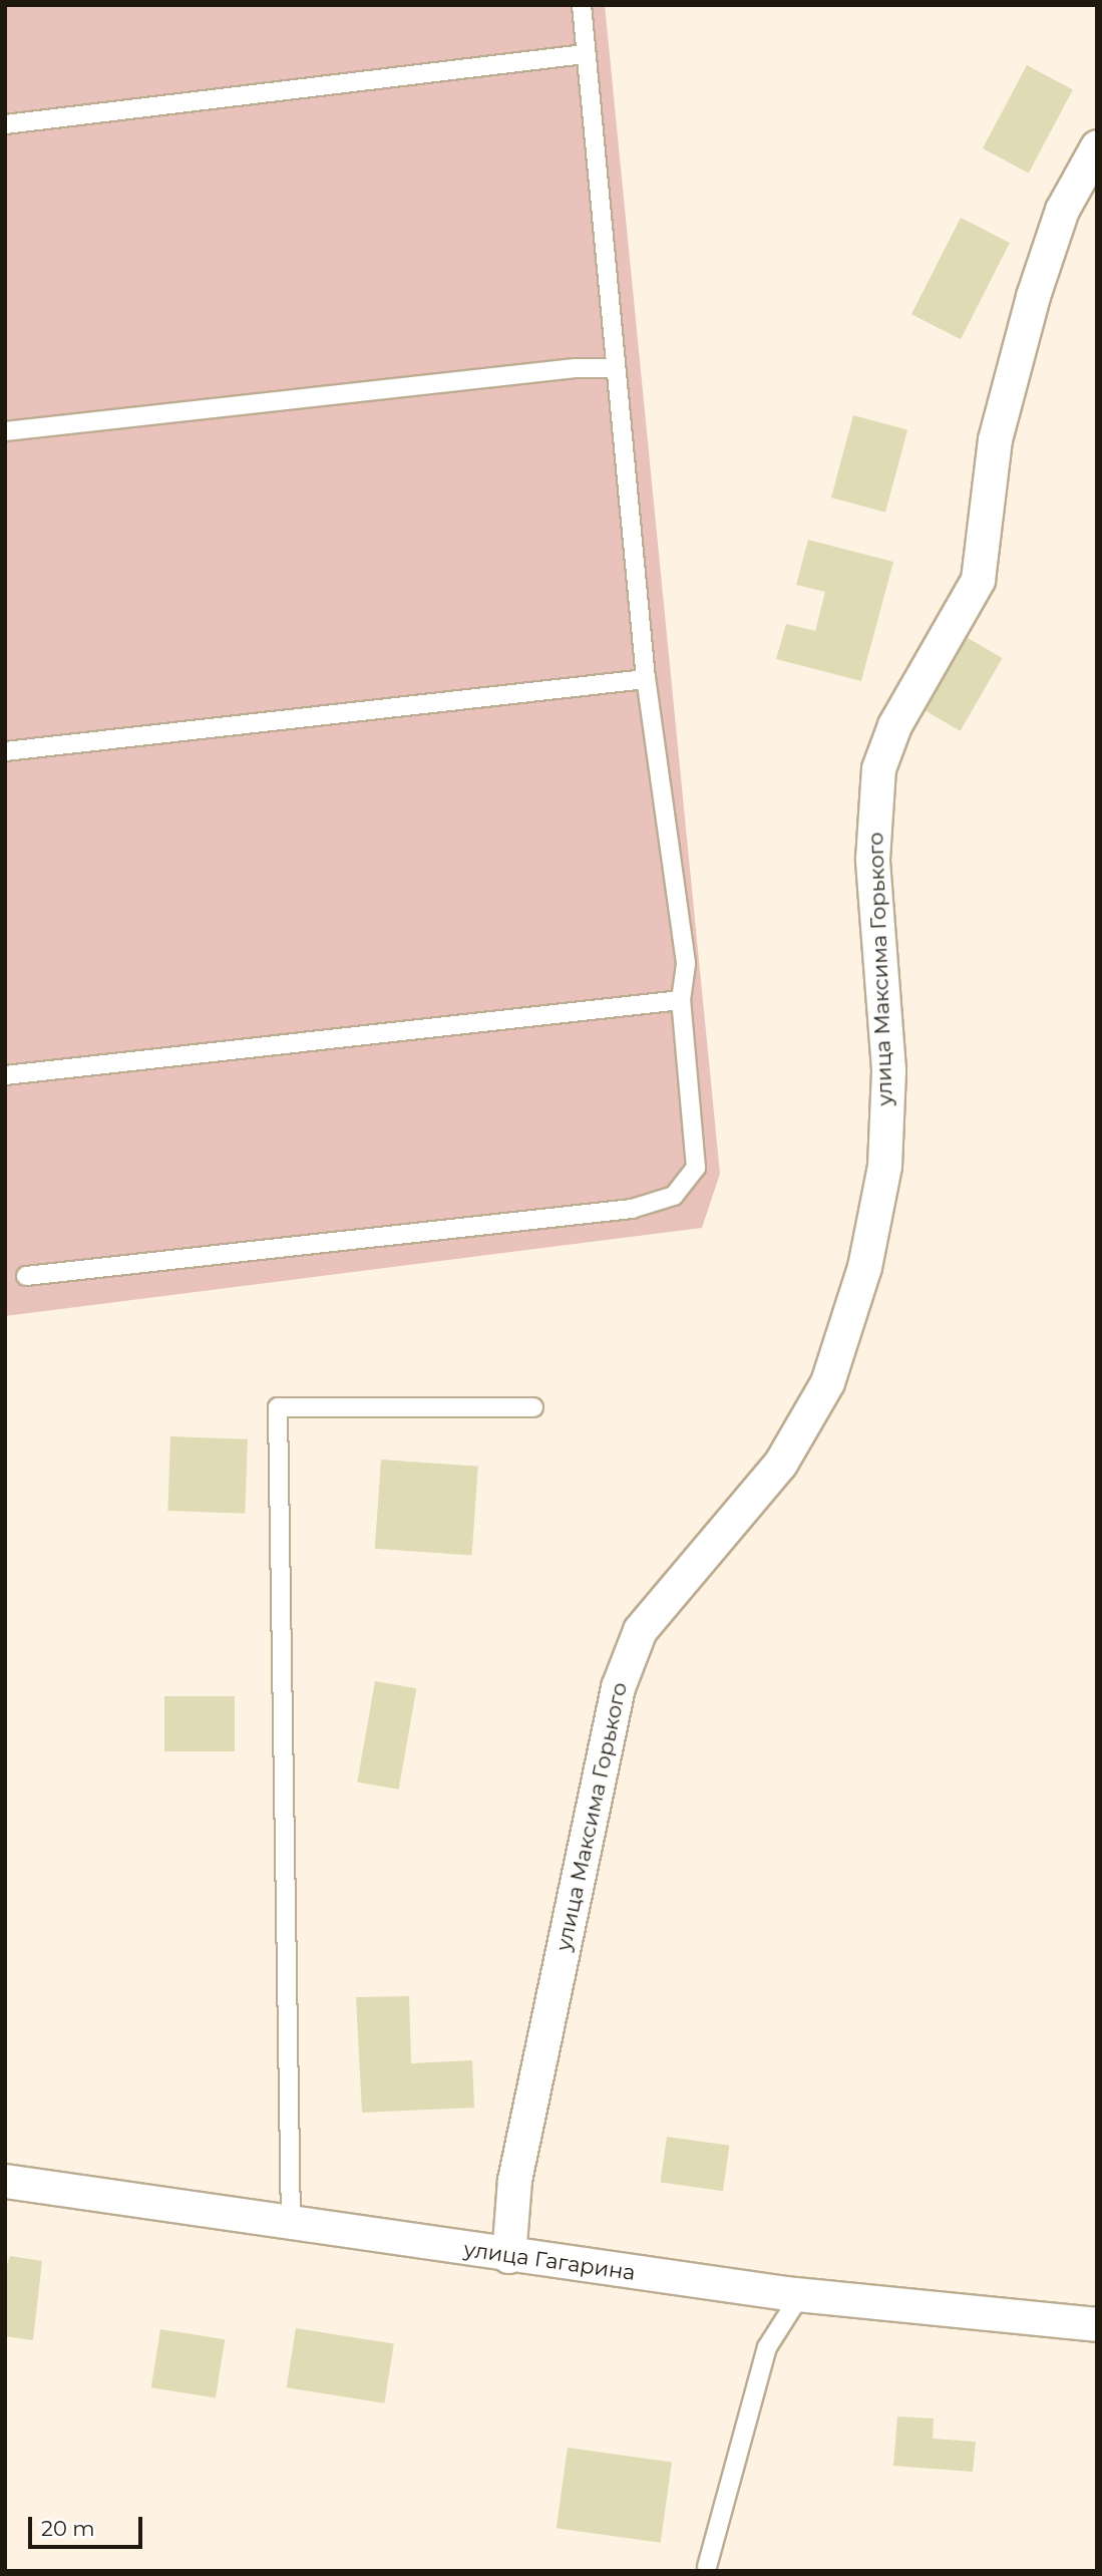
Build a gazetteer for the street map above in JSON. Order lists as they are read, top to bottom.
{
  "streets": {
    "street": ["улица Максима Горького", "улица Гагарина"]
  },
  "crossings": [
    ["улица Максима Горького", "улица Гагарина"]
  ],
  "scale_bar": "20 m"
}
